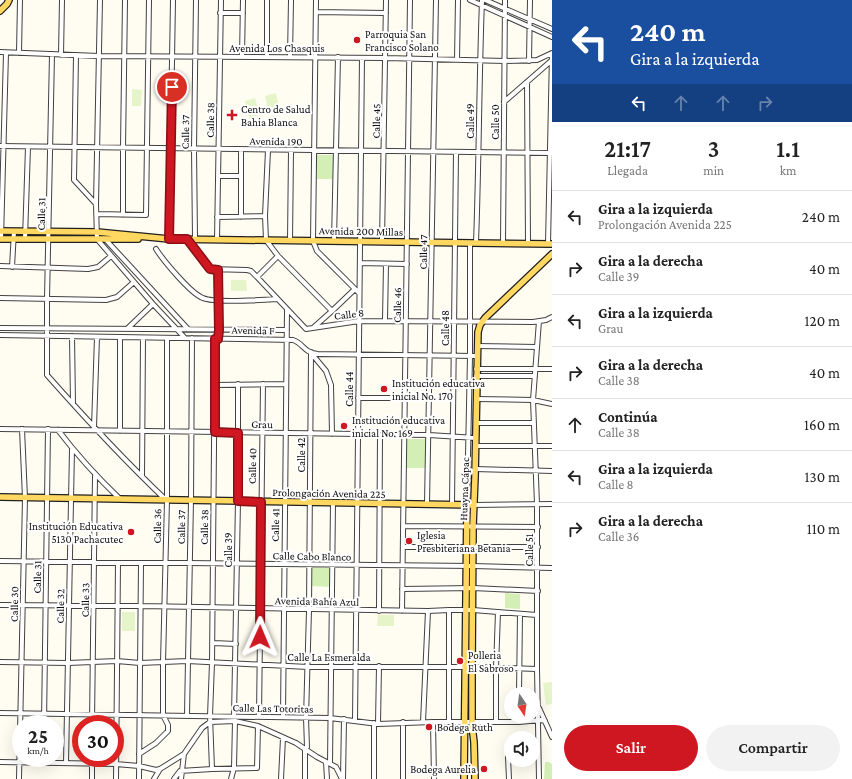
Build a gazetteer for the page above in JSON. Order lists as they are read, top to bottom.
{
  "streets": {
    "main road": ["Avenida 200 Millas", "Huayna Cápac", "Prolongación Avenida 225"],
    "street": [
      "Avenida Los Chasquis",
      "Calle 38",
      "Calle 45",
      "Calle 49",
      "Calle 50",
      "Calle 37",
      "Avenida 190",
      "Calle 31",
      "Calle 47",
      "Calle 46",
      "Calle 8",
      "Calle 48",
      "Avenida F",
      "Calle 44",
      "Grau",
      "Calle 42",
      "Calle 40",
      "Calle 41",
      "Calle 36",
      "Calle 39",
      "Calle 51",
      "Calle Cabo Blanco",
      "Calle 33",
      "Avenida Bahía Azul",
      "Calle 30",
      "Calle 32",
      "Calle La Esmeralda",
      "Calle Las Totoritas"
    ]
  },
  "crossings": [
    ["Avenida Los Chasquis", "Calle 38"],
    ["Avenida Los Chasquis", "Calle 45"],
    ["Avenida Los Chasquis", "Calle 49"],
    ["Avenida Los Chasquis", "Calle 50"],
    ["Avenida Los Chasquis", "Calle 37"],
    ["Avenida Los Chasquis", "Calle 31"],
    ["Avenida Los Chasquis", "Calle 47"],
    ["Avenida Los Chasquis", "Calle 46"],
    ["Avenida Los Chasquis", "Calle 44"],
    ["Calle 38", "Avenida 190"],
    ["Calle 38", "Avenida 200 Millas"],
    ["Calle 38", "Avenida F"],
    ["Calle 38", "Grau"],
    ["Calle 38", "Prolongación Avenida 225"],
    ["Calle 38", "Calle Cabo Blanco"],
    ["Calle 38", "Avenida Bahía Azul"],
    ["Calle 38", "Calle La Esmeralda"],
    ["Calle 38", "Calle Las Totoritas"],
    ["Calle 45", "Avenida 190"],
    ["Calle 45", "Avenida 200 Millas"],
    ["Calle 49", "Avenida 190"],
    ["Calle 49", "Avenida 200 Millas"],
    ["Calle 49", "Calle 8"],
    ["Calle 49", "Huayna Cápac"],
    ["Calle 50", "Avenida 190"],
    ["Calle 50", "Avenida 200 Millas"],
    ["Calle 37", "Avenida 190"],
    ["Calle 37", "Avenida 200 Millas"],
    ["Calle 37", "Avenida F"],
    ["Calle 37", "Grau"],
    ["Calle 37", "Prolongación Avenida 225"],
    ["Calle 37", "Calle Cabo Blanco"],
    ["Calle 37", "Avenida Bahía Azul"],
    ["Calle 37", "Calle La Esmeralda"],
    ["Calle 37", "Calle Las Totoritas"],
    ["Avenida 190", "Calle 31"],
    ["Avenida 190", "Calle 47"],
    ["Avenida 190", "Calle 46"],
    ["Avenida 190", "Calle 48"],
    ["Avenida 190", "Calle 44"],
    ["Calle 31", "Avenida 200 Millas"],
    ["Calle 31", "Avenida F"],
    ["Calle 31", "Grau"],
    ["Calle 31", "Prolongación Avenida 225"],
    ["Calle 31", "Calle Cabo Blanco"],
    ["Calle 31", "Avenida Bahía Azul"],
    ["Calle 31", "Calle La Esmeralda"],
    ["Calle 31", "Calle Las Totoritas"],
    ["Avenida 200 Millas", "Calle 47"],
    ["Avenida 200 Millas", "Calle 46"],
    ["Avenida 200 Millas", "Calle 48"],
    ["Avenida 200 Millas", "Calle 44"],
    ["Calle 47", "Calle 8"],
    ["Calle 47", "Avenida F"],
    ["Calle 47", "Grau"],
    ["Calle 47", "Prolongación Avenida 225"],
    ["Calle 46", "Calle 8"],
    ["Calle 46", "Avenida F"],
    ["Calle 46", "Grau"],
    ["Calle 46", "Prolongación Avenida 225"],
    ["Calle 46", "Calle Cabo Blanco"],
    ["Calle 46", "Avenida Bahía Azul"],
    ["Calle 8", "Calle 48"],
    ["Calle 8", "Calle 44"],
    ["Calle 8", "Huayna Cápac"],
    ["Calle 8", "Calle 51"],
    ["Calle 48", "Avenida F"],
    ["Calle 48", "Grau"],
    ["Calle 48", "Prolongación Avenida 225"],
    ["Avenida F", "Calle 44"],
    ["Avenida F", "Calle 42"],
    ["Avenida F", "Huayna Cápac"],
    ["Avenida F", "Calle 41"],
    ["Avenida F", "Calle 36"],
    ["Calle 44", "Grau"],
    ["Calle 44", "Prolongación Avenida 225"],
    ["Calle 44", "Calle Cabo Blanco"],
    ["Calle 44", "Avenida Bahía Azul"],
    ["Calle 44", "Calle La Esmeralda"],
    ["Calle 44", "Calle Las Totoritas"],
    ["Grau", "Calle 42"],
    ["Grau", "Calle 40"],
    ["Grau", "Huayna Cápac"],
    ["Grau", "Calle 41"],
    ["Grau", "Calle 36"],
    ["Grau", "Calle 39"],
    ["Grau", "Calle 30"],
    ["Calle 42", "Prolongación Avenida 225"],
    ["Calle 42", "Calle Cabo Blanco"],
    ["Calle 42", "Avenida Bahía Azul"],
    ["Calle 42", "Calle La Esmeralda"],
    ["Calle 42", "Calle Las Totoritas"],
    ["Calle 40", "Prolongación Avenida 225"],
    ["Calle 40", "Calle Cabo Blanco"],
    ["Calle 40", "Avenida Bahía Azul"],
    ["Calle 40", "Calle La Esmeralda"],
    ["Calle 40", "Calle Las Totoritas"],
    ["Huayna Cápac", "Prolongación Avenida 225"],
    ["Huayna Cápac", "Calle Cabo Blanco"],
    ["Huayna Cápac", "Avenida Bahía Azul"],
    ["Huayna Cápac", "Calle La Esmeralda"],
    ["Huayna Cápac", "Calle Las Totoritas"],
    ["Prolongación Avenida 225", "Calle 41"],
    ["Prolongación Avenida 225", "Calle 36"],
    ["Prolongación Avenida 225", "Calle 39"],
    ["Prolongación Avenida 225", "Calle 51"],
    ["Prolongación Avenida 225", "Calle 33"],
    ["Prolongación Avenida 225", "Calle 30"],
    ["Prolongación Avenida 225", "Calle 32"],
    ["Calle 41", "Calle Cabo Blanco"],
    ["Calle 41", "Avenida Bahía Azul"],
    ["Calle 41", "Calle La Esmeralda"],
    ["Calle 41", "Calle Las Totoritas"],
    ["Calle 36", "Calle Cabo Blanco"],
    ["Calle 36", "Avenida Bahía Azul"],
    ["Calle 36", "Calle La Esmeralda"],
    ["Calle 36", "Calle Las Totoritas"],
    ["Calle 39", "Calle Cabo Blanco"],
    ["Calle 39", "Avenida Bahía Azul"],
    ["Calle 39", "Calle La Esmeralda"],
    ["Calle 39", "Calle Las Totoritas"],
    ["Calle 51", "Calle Cabo Blanco"],
    ["Calle 51", "Avenida Bahía Azul"],
    ["Calle 51", "Calle La Esmeralda"],
    ["Calle Cabo Blanco", "Calle 33"],
    ["Calle Cabo Blanco", "Calle 30"],
    ["Calle Cabo Blanco", "Calle 32"],
    ["Calle 33", "Avenida Bahía Azul"],
    ["Calle 33", "Calle La Esmeralda"],
    ["Calle 33", "Calle Las Totoritas"],
    ["Avenida Bahía Azul", "Calle 30"],
    ["Avenida Bahía Azul", "Calle 32"],
    ["Calle 30", "Calle La Esmeralda"],
    ["Calle 30", "Calle Las Totoritas"],
    ["Calle 32", "Calle La Esmeralda"],
    ["Calle 32", "Calle Las Totoritas"]
  ],
  "places": {
    "other": [
      "Parroquia San Francisco Solano",
      "Institución educativa inicial No. 170",
      "Institución educativa inicial No. 169",
      "Institución Educativa 5130 Pachacutec",
      "Iglesia Presbiteriana Betania",
      "Polleria El Sabroso",
      "Bodega Ruth",
      "Bodega Aurelia"
    ],
    "health": ["Centro de Salud Bahia Blanca"]
  },
  "north": "bottom",
  "page": {
    "turn": ["240 m", "Gira a la izquierda"],
    "eta": [
      "21:17",
      "Llegada",
      "3",
      "min",
      "1.1",
      "km"
    ],
    "list": [
      {
        "name": "Gira a la izquierda",
        "note": "Prolongación Avenida 225",
        "value": "240 m"
      },
      {
        "name": "Gira a la derecha",
        "note": "Calle 39",
        "value": "40 m"
      },
      {
        "name": "Gira a la izquierda",
        "note": "Grau",
        "value": "120 m"
      },
      {
        "name": "Gira a la derecha",
        "note": "Calle 38",
        "value": "40 m"
      },
      {
        "name": "Continúa",
        "note": "Calle 38",
        "value": "160 m"
      },
      {
        "name": "Gira a la izquierda",
        "note": "Calle 8",
        "value": "130 m"
      },
      {
        "name": "Gira a la derecha",
        "note": "Calle 36",
        "value": "110 m"
      }
    ],
    "speed": "25 km/h",
    "limit": "30",
    "buttons": ["Salir", "Compartir"]
  }
}
